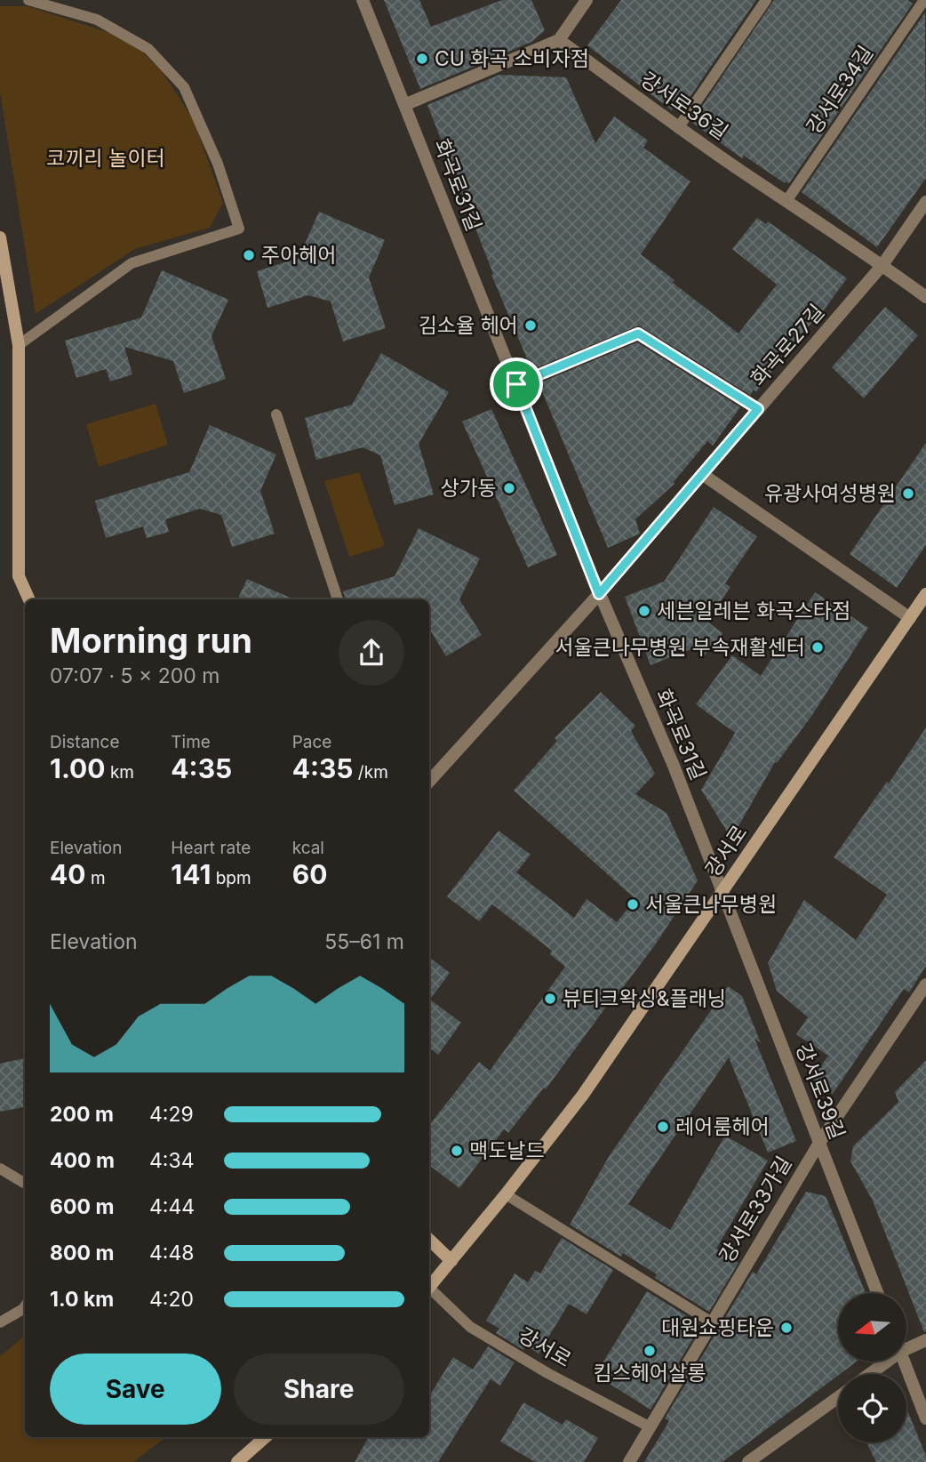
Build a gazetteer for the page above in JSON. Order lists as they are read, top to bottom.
{
  "streets": {
    "main road": ["강서로"],
    "street": [
      "강서로36길",
      "화곡로31길",
      "화곡로27길",
      "강서로39길",
      "강서로33가길"
    ],
    "lane": ["강서로34길"]
  },
  "crossings": [
    ["강서로34길", "강서로36길"],
    ["강서로36길", "화곡로27길"],
    ["화곡로31길", "화곡로27길"],
    ["화곡로31길", "강서로"],
    ["화곡로31길", "강서로39길"],
    ["강서로", "강서로39길"],
    ["강서로", "강서로33가길"],
    ["강서로39길", "강서로33가길"]
  ],
  "parks": ["코끼리 놀이터"],
  "places": [
    "CU 화곡 소비자점",
    "주아헤어",
    "김소율 헤어",
    "상가동",
    "유광사여성병원",
    "세븐일레븐 화곡스타점",
    "서울큰나무병원 부속재활센터",
    "서울큰나무병원",
    "뷰티크왁싱&플래닝",
    "레어룸헤어",
    "맥도날드",
    "대원쇼핑타운",
    "킴스헤어살롱"
  ],
  "north": "left",
  "page": {
    "heading": ["Morning run", "07:07 · 5 × 200 m"],
    "stats": [
      ["Distance", "1.00 km"],
      ["Time", "4:35"],
      ["Pace", "4:35 /km"],
      ["Elevation", "40 m"],
      ["Heart rate", "141 bpm"],
      ["kcal", "60"]
    ],
    "chart": ["Elevation", "55–61 m"],
    "list": [
      {
        "name": "200 m",
        "note": "4:29"
      },
      {
        "name": "400 m",
        "note": "4:34"
      },
      {
        "name": "600 m",
        "note": "4:44"
      },
      {
        "name": "800 m",
        "note": "4:48"
      },
      {
        "name": "1.0 km",
        "note": "4:20"
      }
    ],
    "buttons": ["Save", "Share"]
  }
}
